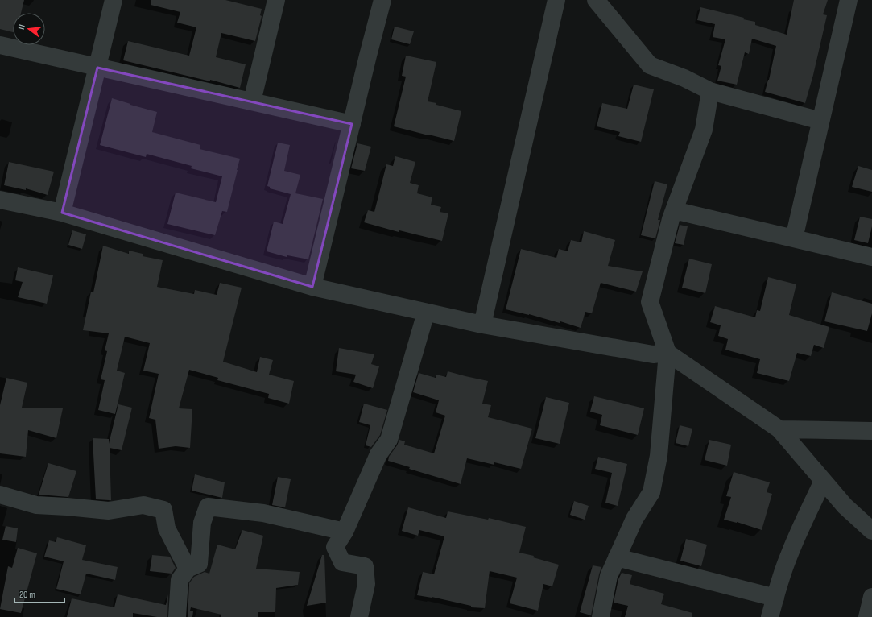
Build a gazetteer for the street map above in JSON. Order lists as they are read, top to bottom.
{
  "scale_bar": "20 m",
  "north": "left"
}
